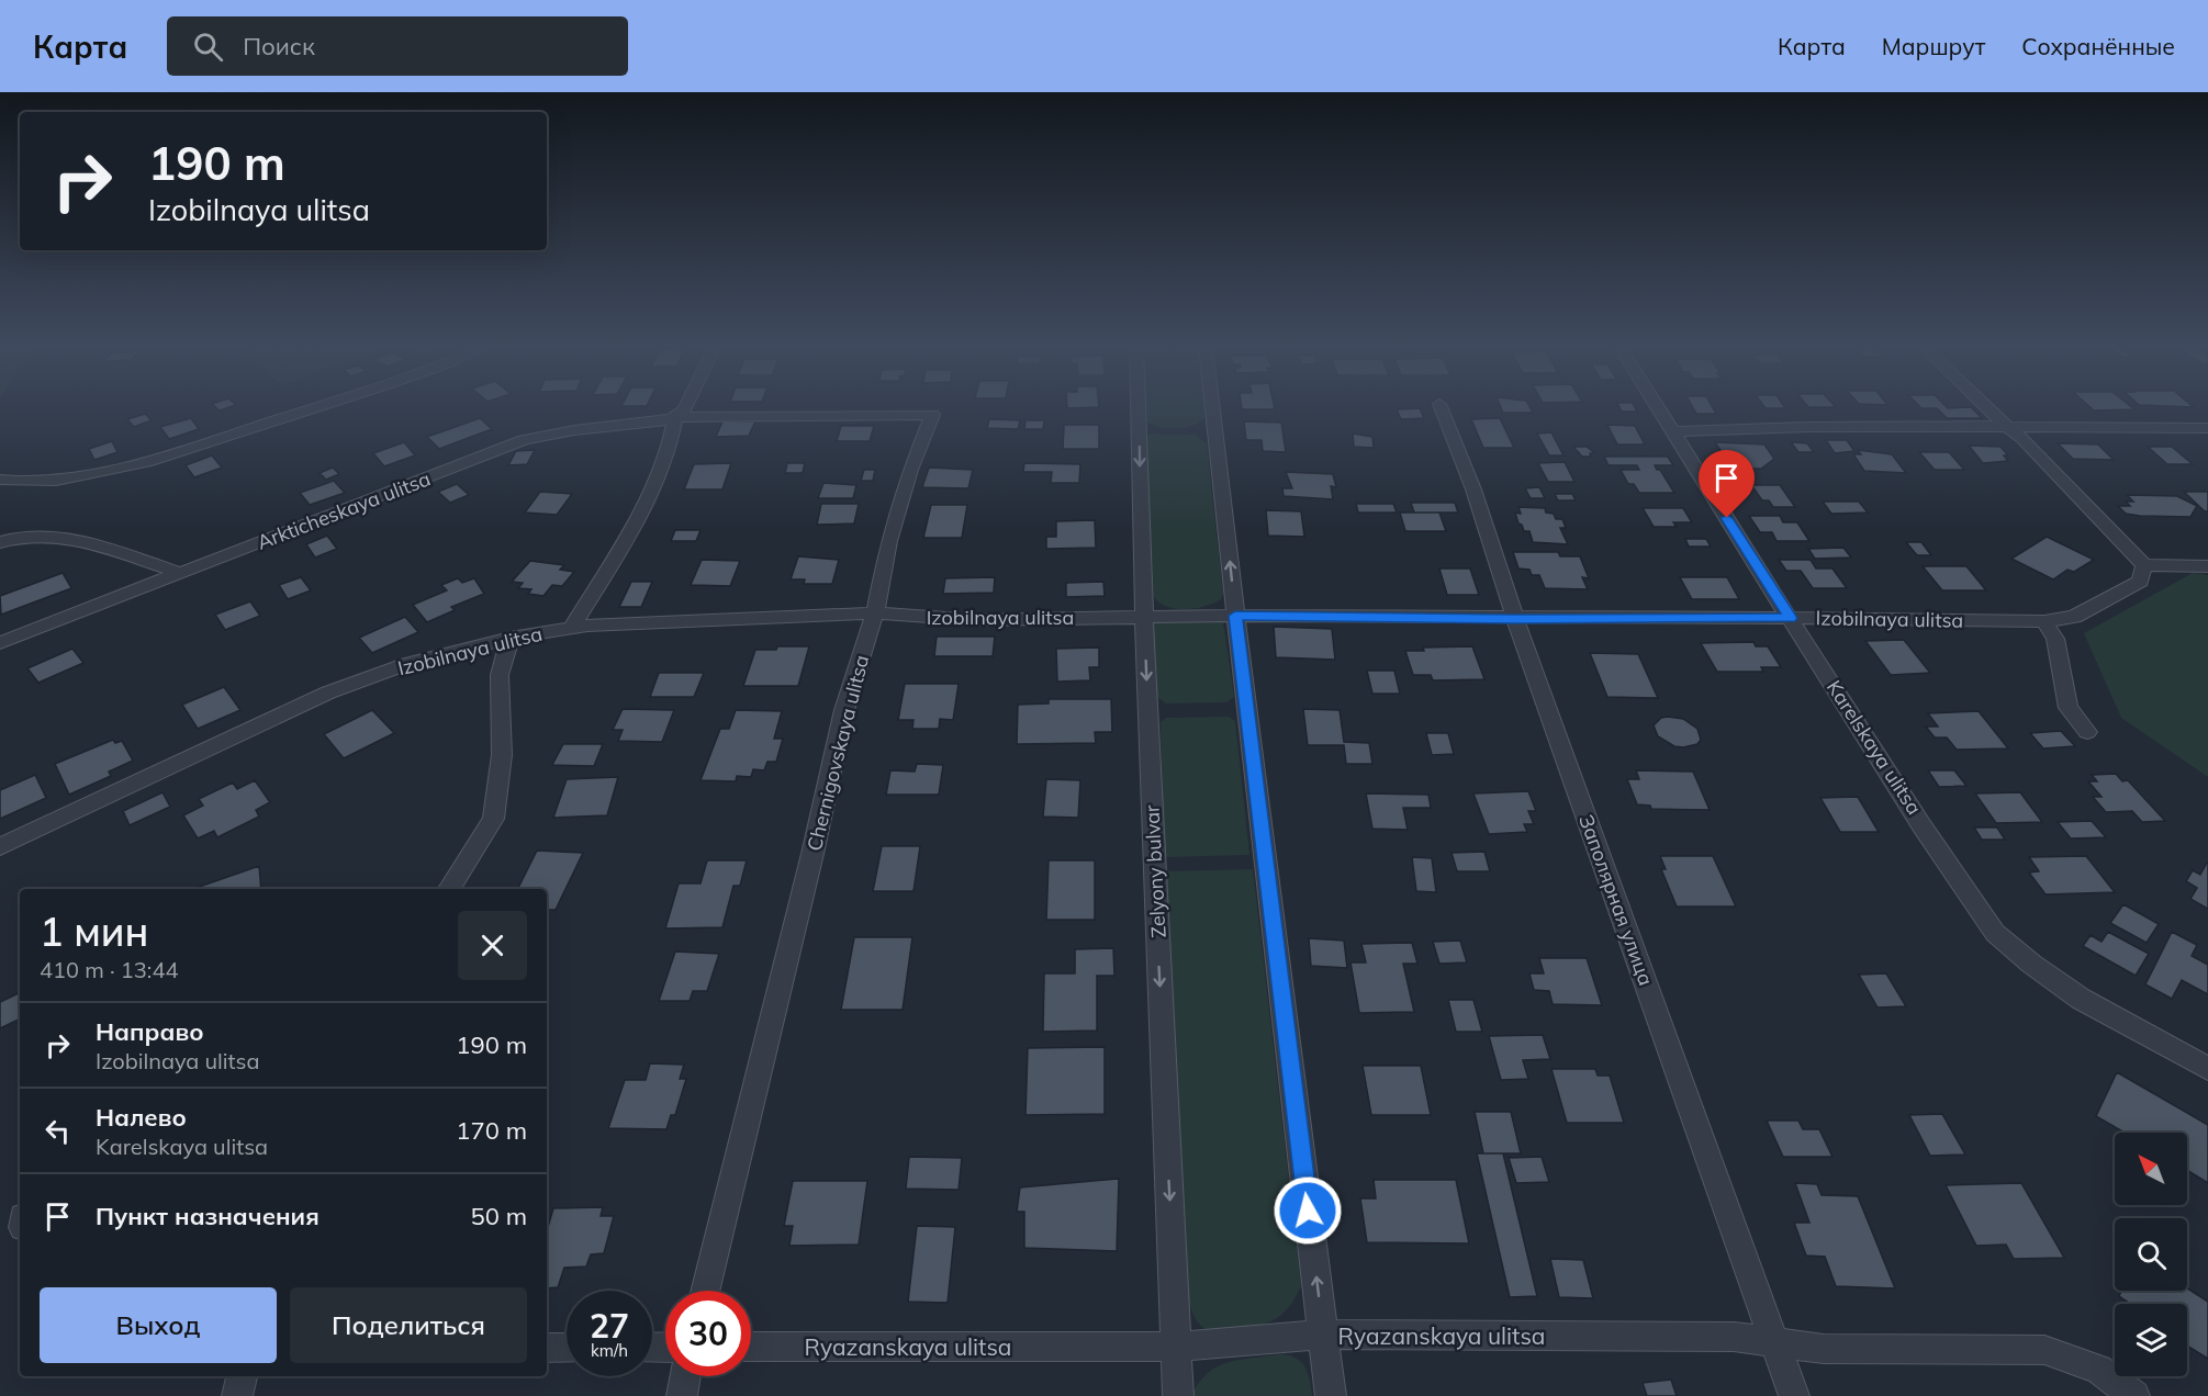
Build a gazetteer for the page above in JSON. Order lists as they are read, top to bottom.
{
  "streets": {
    "street": [
      "Arkticheskaya ulitsa",
      "Izobilnaya ulitsa",
      "Karelskaya ulitsa",
      "Chernigovskaya ulitsa",
      "Zelyony bulvar",
      "Заполярная улица",
      "Ryazanskaya ulitsa"
    ]
  },
  "crossings": [
    ["Arkticheskaya ulitsa", "Chernigovskaya ulitsa"],
    ["Izobilnaya ulitsa", "Karelskaya ulitsa"],
    ["Izobilnaya ulitsa", "Chernigovskaya ulitsa"],
    ["Izobilnaya ulitsa", "Zelyony bulvar"],
    ["Izobilnaya ulitsa", "Заполярная улица"],
    ["Zelyony bulvar", "Ryazanskaya ulitsa"],
    ["Заполярная улица", "Ryazanskaya ulitsa"]
  ],
  "north": "top left",
  "page": {
    "header": "Карта",
    "search": "Поиск",
    "nav": ["Карта", "Маршрут", "Сохранённые"],
    "turn": ["190 m", "Izobilnaya ulitsa"],
    "heading": ["1 мин", "410 m · 13:44"],
    "list": [
      {
        "name": "Направо",
        "note": "Izobilnaya ulitsa",
        "value": "190 m"
      },
      {
        "name": "Налево",
        "note": "Karelskaya ulitsa",
        "value": "170 m"
      },
      {
        "name": "Пункт назначения",
        "value": "50 m"
      }
    ],
    "buttons": ["Выход", "Поделиться"],
    "speed": "27 km/h",
    "limit": "30"
  }
}
